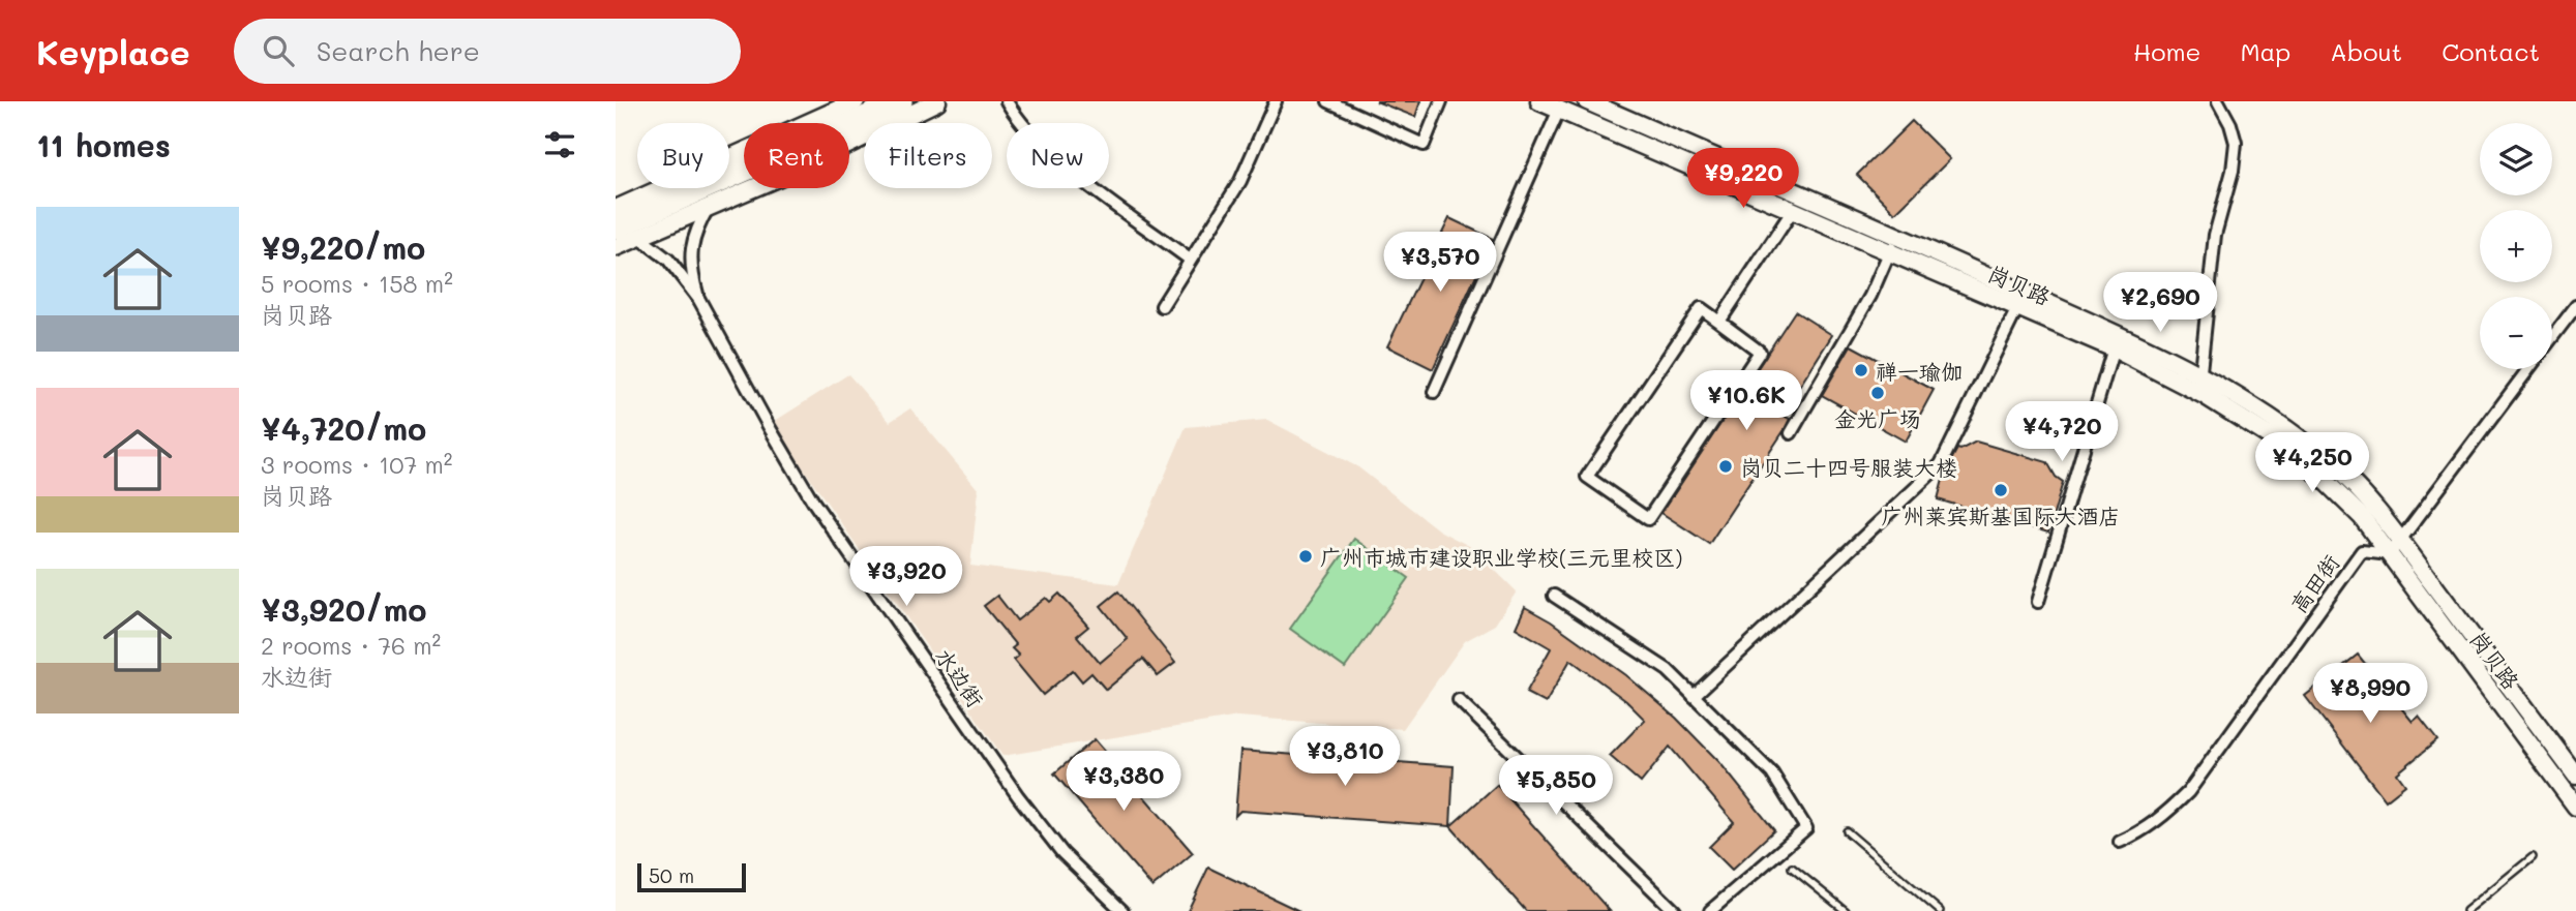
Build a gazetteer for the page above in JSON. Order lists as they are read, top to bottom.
{
  "streets": {
    "main road": ["岗贝路"],
    "street": ["高田街", "水边街"]
  },
  "crossings": [
    ["岗贝路", "高田街"]
  ],
  "places": [
    "禅一瑜伽",
    "金光广场",
    "岗贝二十四号服装大楼",
    "广州莱宾斯基国际大酒店",
    "广州市城市建设职业学校(三元里校区)"
  ],
  "scale_bar": "50 m",
  "page": {
    "header": "Keyplace",
    "search": "Search here",
    "nav": [
      "Home",
      "Map",
      "About",
      "Contact"
    ],
    "heading": "11 homes",
    "map_buttons": ["+", "−"],
    "chip": [
      "Buy",
      "Rent",
      "Filters",
      "New"
    ],
    "price": [
      "¥9,220",
      "¥3,570",
      "¥2,690",
      "¥10.6K",
      "¥4,720",
      "¥4,250",
      "¥3,920",
      "¥8,990",
      "¥3,810",
      "¥3,380",
      "¥5,850"
    ],
    "list": [
      {
        "name": "¥9,220/mo",
        "note": "5 rooms · 158 m² · 岗贝路"
      },
      {
        "name": "¥4,720/mo",
        "note": "3 rooms · 107 m² · 岗贝路"
      },
      {
        "name": "¥3,920/mo",
        "note": "2 rooms · 76 m² · 水边街"
      }
    ],
    "scale": "50 m"
  }
}
